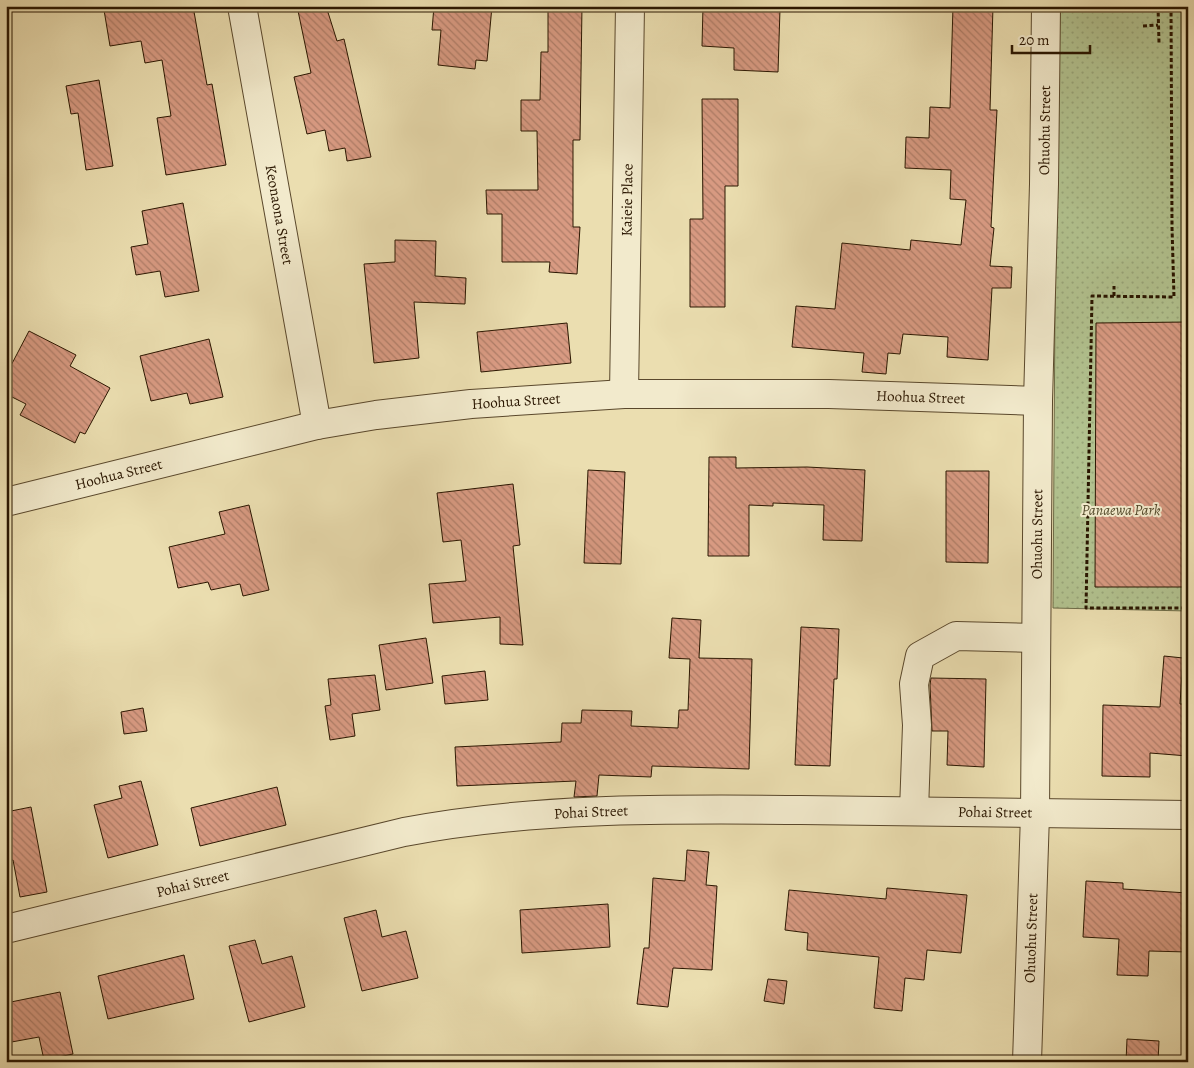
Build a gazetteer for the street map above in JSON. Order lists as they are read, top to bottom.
{
  "streets": {
    "street": [
      "Ohuohu Street",
      "Kaieie Place",
      "Keonaona Street",
      "Hoohua Street",
      "Pohai Street"
    ]
  },
  "crossings": [
    ["Ohuohu Street", "Hoohua Street"],
    ["Ohuohu Street", "Pohai Street"],
    ["Kaieie Place", "Hoohua Street"],
    ["Keonaona Street", "Hoohua Street"]
  ],
  "parks": ["Panaewa Park"],
  "scale_bar": "20 m"
}
